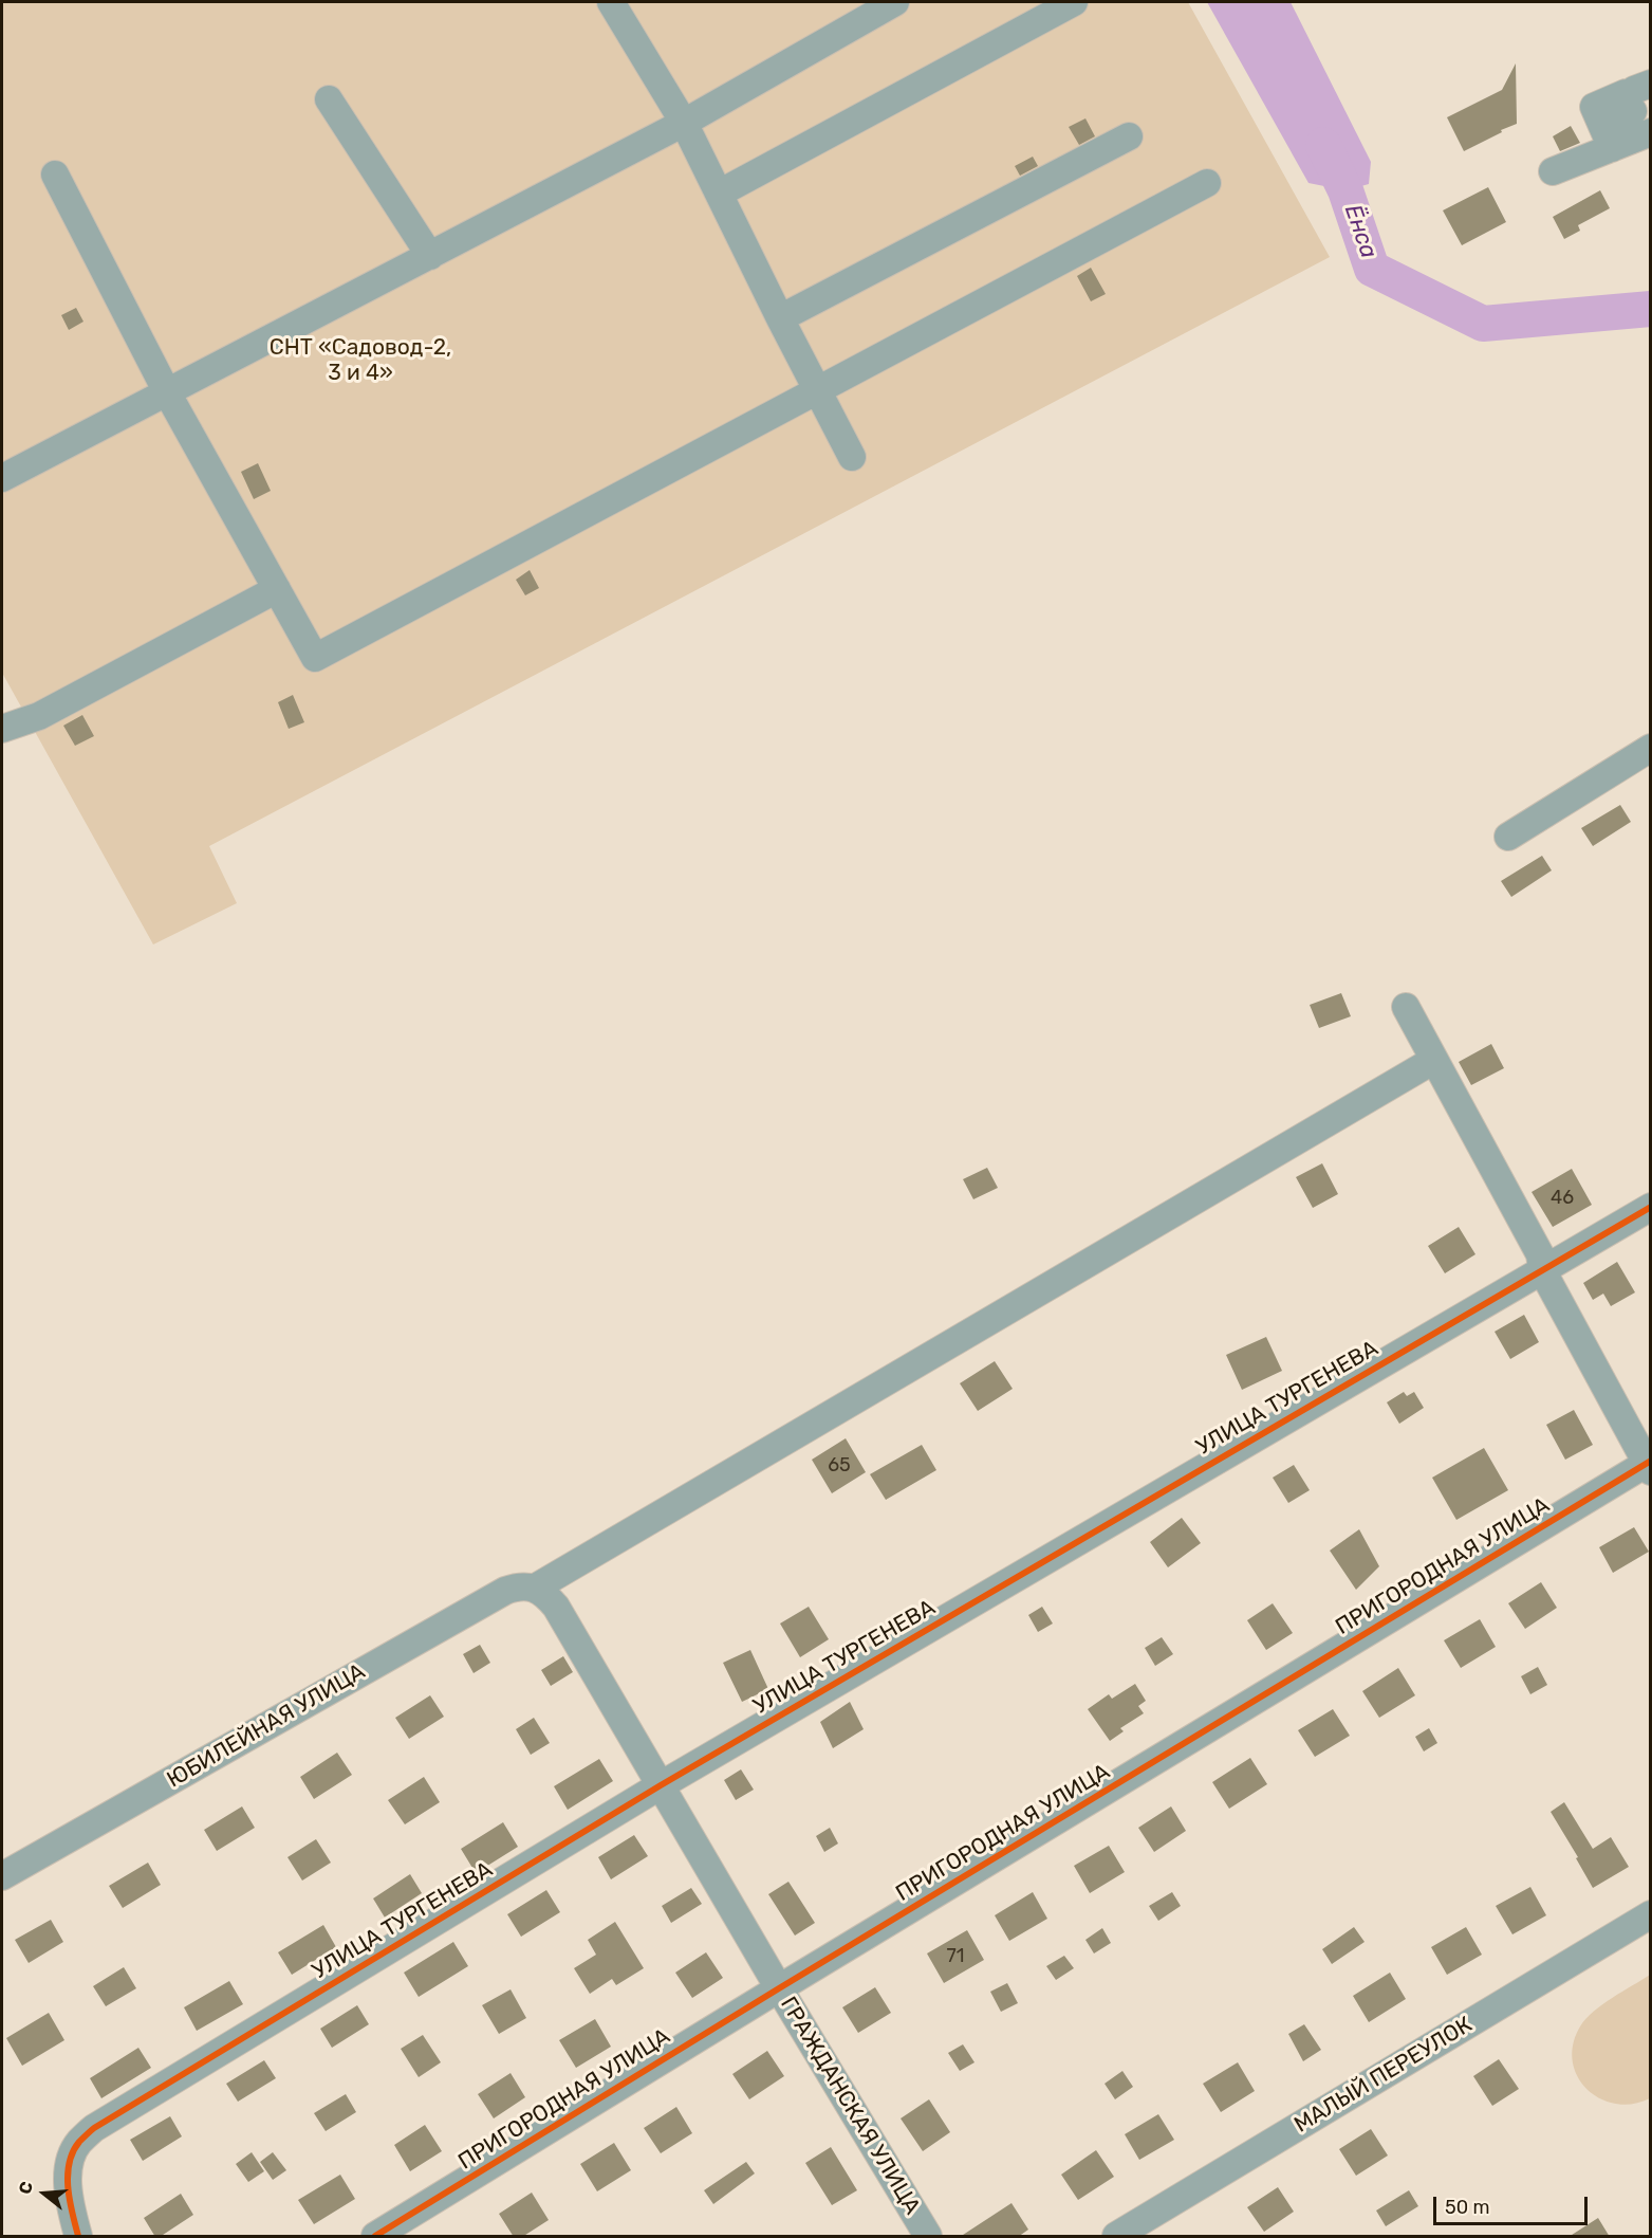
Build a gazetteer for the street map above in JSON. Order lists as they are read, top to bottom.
{
  "streets": {
    "street": [
      "УЛИЦА ТУРГЕНЕВА",
      "ПРИГОРОДНАЯ УЛИЦА",
      "ЮБИЛЕЙНАЯ УЛИЦА",
      "МАЛЫЙ ПЕРЕУЛОК",
      "ГРАЖДАНСКАЯ УЛИЦА"
    ]
  },
  "crossings": [
    ["УЛИЦА ТУРГЕНЕВА", "ГРАЖДАНСКАЯ УЛИЦА"],
    ["ПРИГОРОДНАЯ УЛИЦА", "ГРАЖДАНСКАЯ УЛИЦА"],
    ["ЮБИЛЕЙНАЯ УЛИЦА", "ГРАЖДАНСКАЯ УЛИЦА"]
  ],
  "water": ["Ёнса"],
  "parks": ["СНТ «Садовод-2, 3 и 4»"],
  "house_numbers": ["46", "65", "71"],
  "scale_bar": "50 m",
  "north": "left"
}
